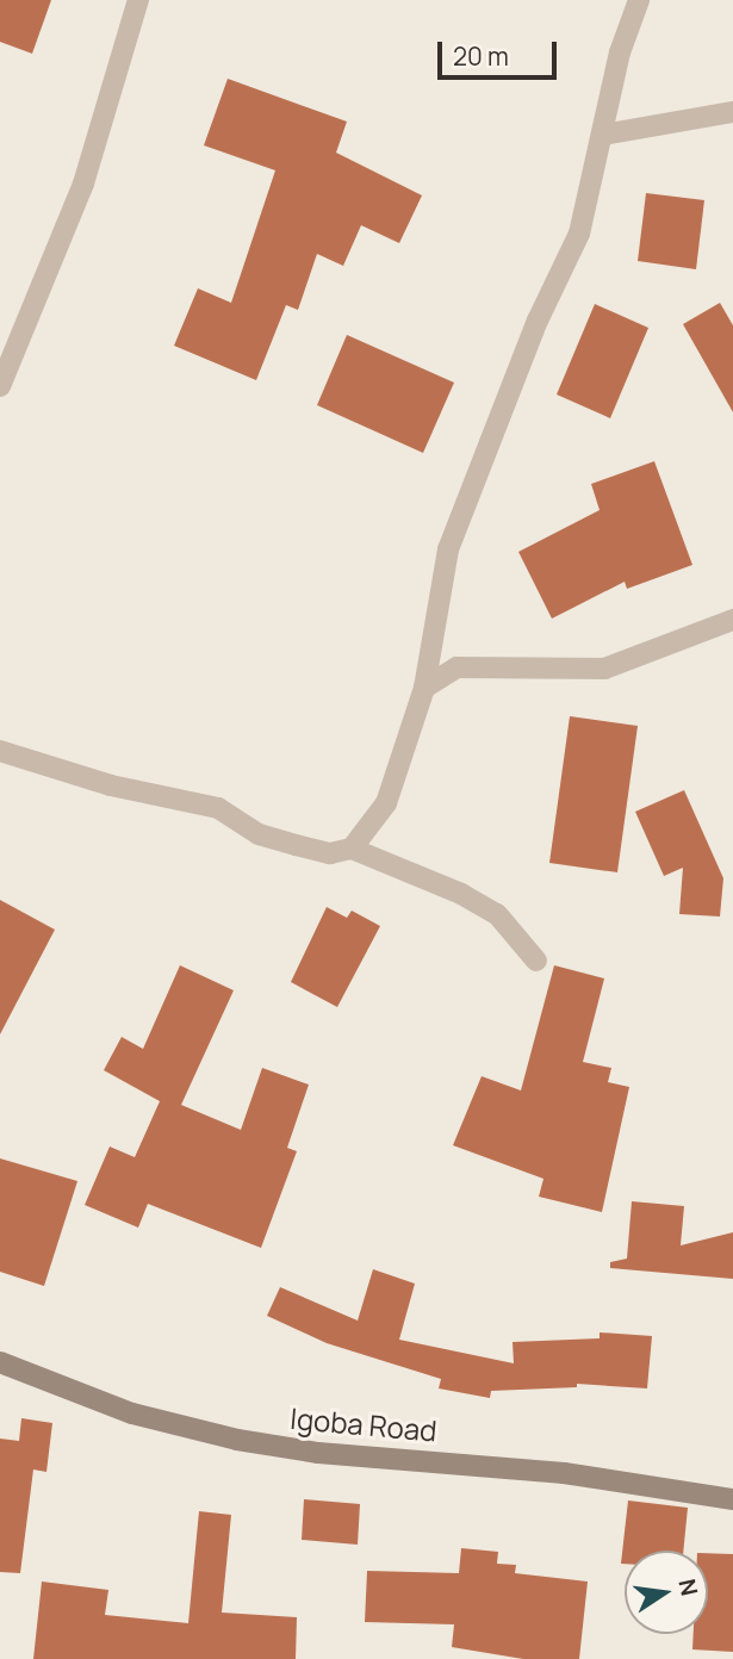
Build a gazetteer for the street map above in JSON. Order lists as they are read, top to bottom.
{
  "streets": {
    "street": ["Igoba Road"]
  },
  "scale_bar": "20 m",
  "north": "right"
}
